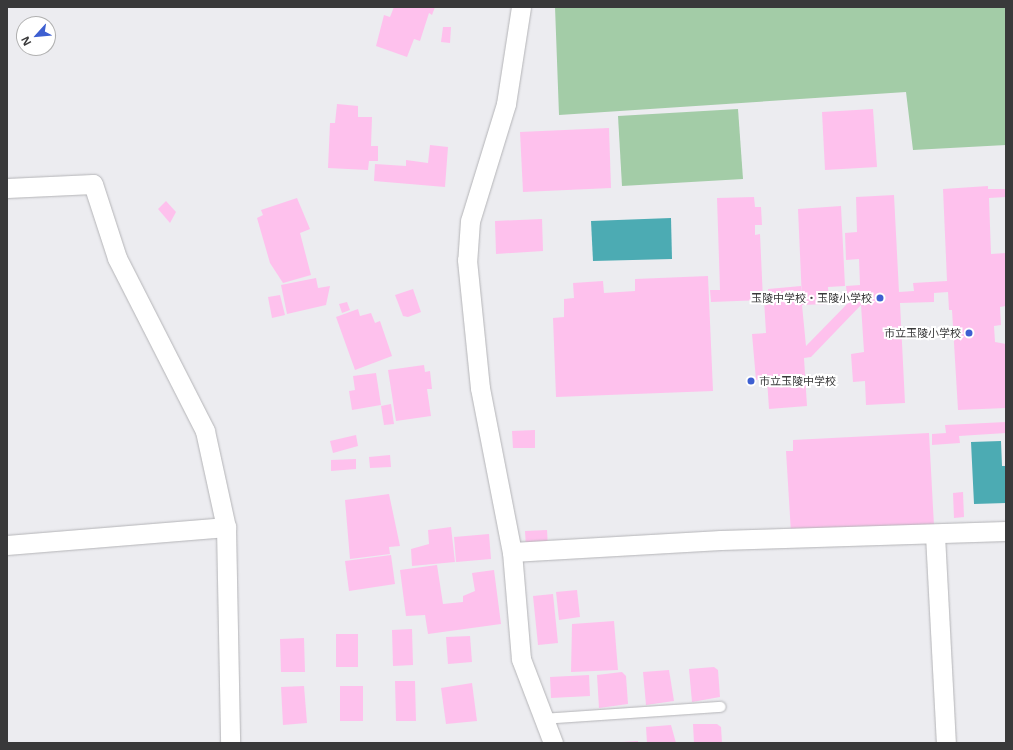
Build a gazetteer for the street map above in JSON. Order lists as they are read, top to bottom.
{
  "places": ["玉陵中学校・玉陵小学校", "市立玉陵小学校", "市立玉陵中学校"],
  "north": "bottom left"
}
